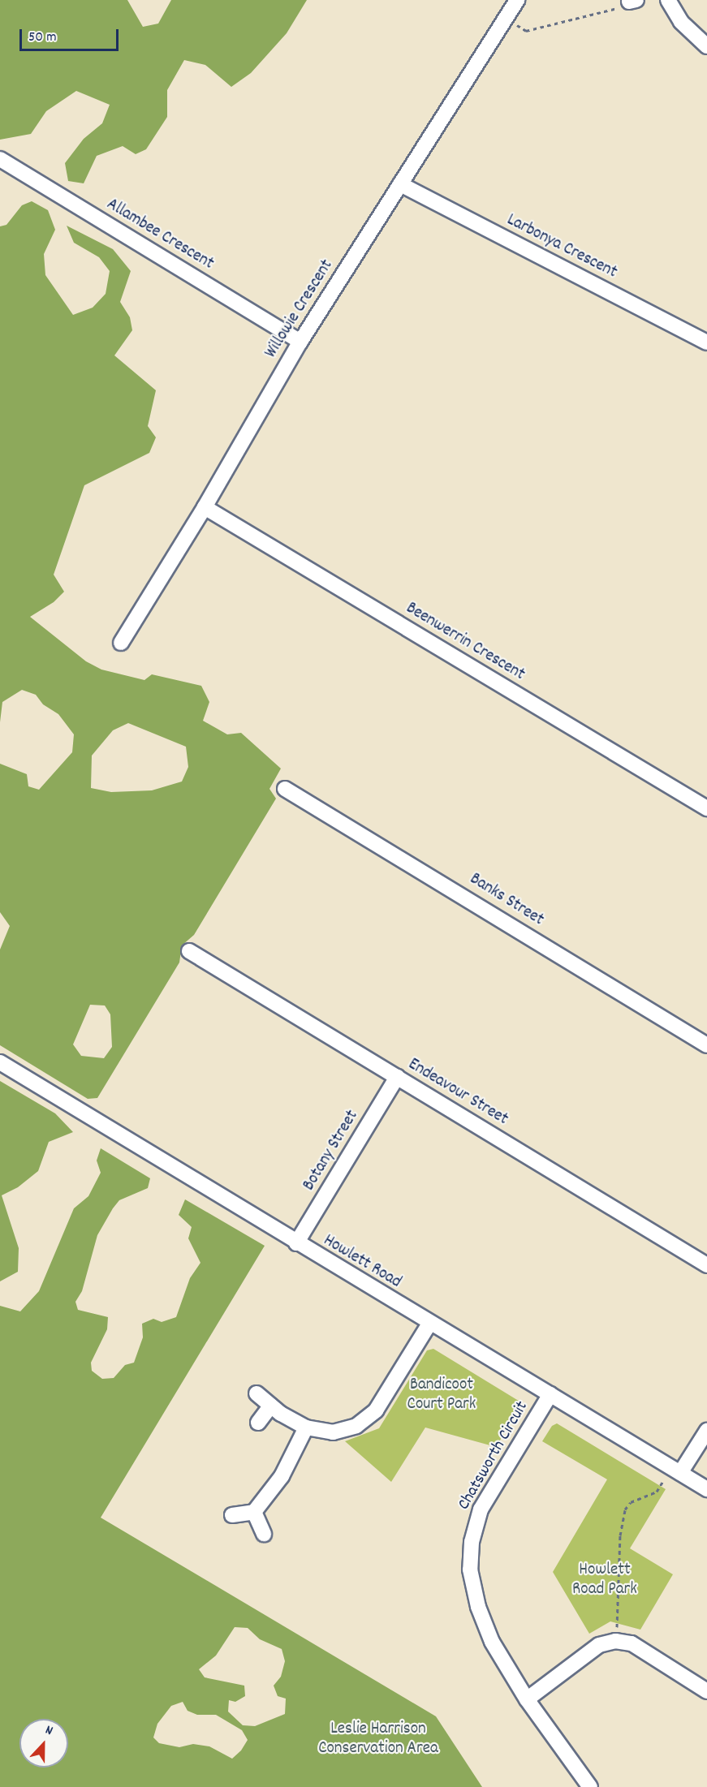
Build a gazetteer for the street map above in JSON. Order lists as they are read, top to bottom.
{
  "streets": {
    "street": [
      "Allambee Crescent",
      "Larbonya Crescent",
      "Willowie Crescent",
      "Beenwerrin Crescent",
      "Banks Street",
      "Endeavour Street",
      "Botany Street",
      "Howlett Road",
      "Chatsworth Circuit"
    ]
  },
  "crossings": [
    ["Allambee Crescent", "Willowie Crescent"],
    ["Larbonya Crescent", "Willowie Crescent"],
    ["Willowie Crescent", "Beenwerrin Crescent"],
    ["Endeavour Street", "Botany Street"],
    ["Botany Street", "Howlett Road"],
    ["Howlett Road", "Chatsworth Circuit"]
  ],
  "parks": ["Bandicoot Court Park", "Howlett Road Park", "Leslie Harrison Conservation Area"],
  "scale_bar": "50 m",
  "north": "top"
}
